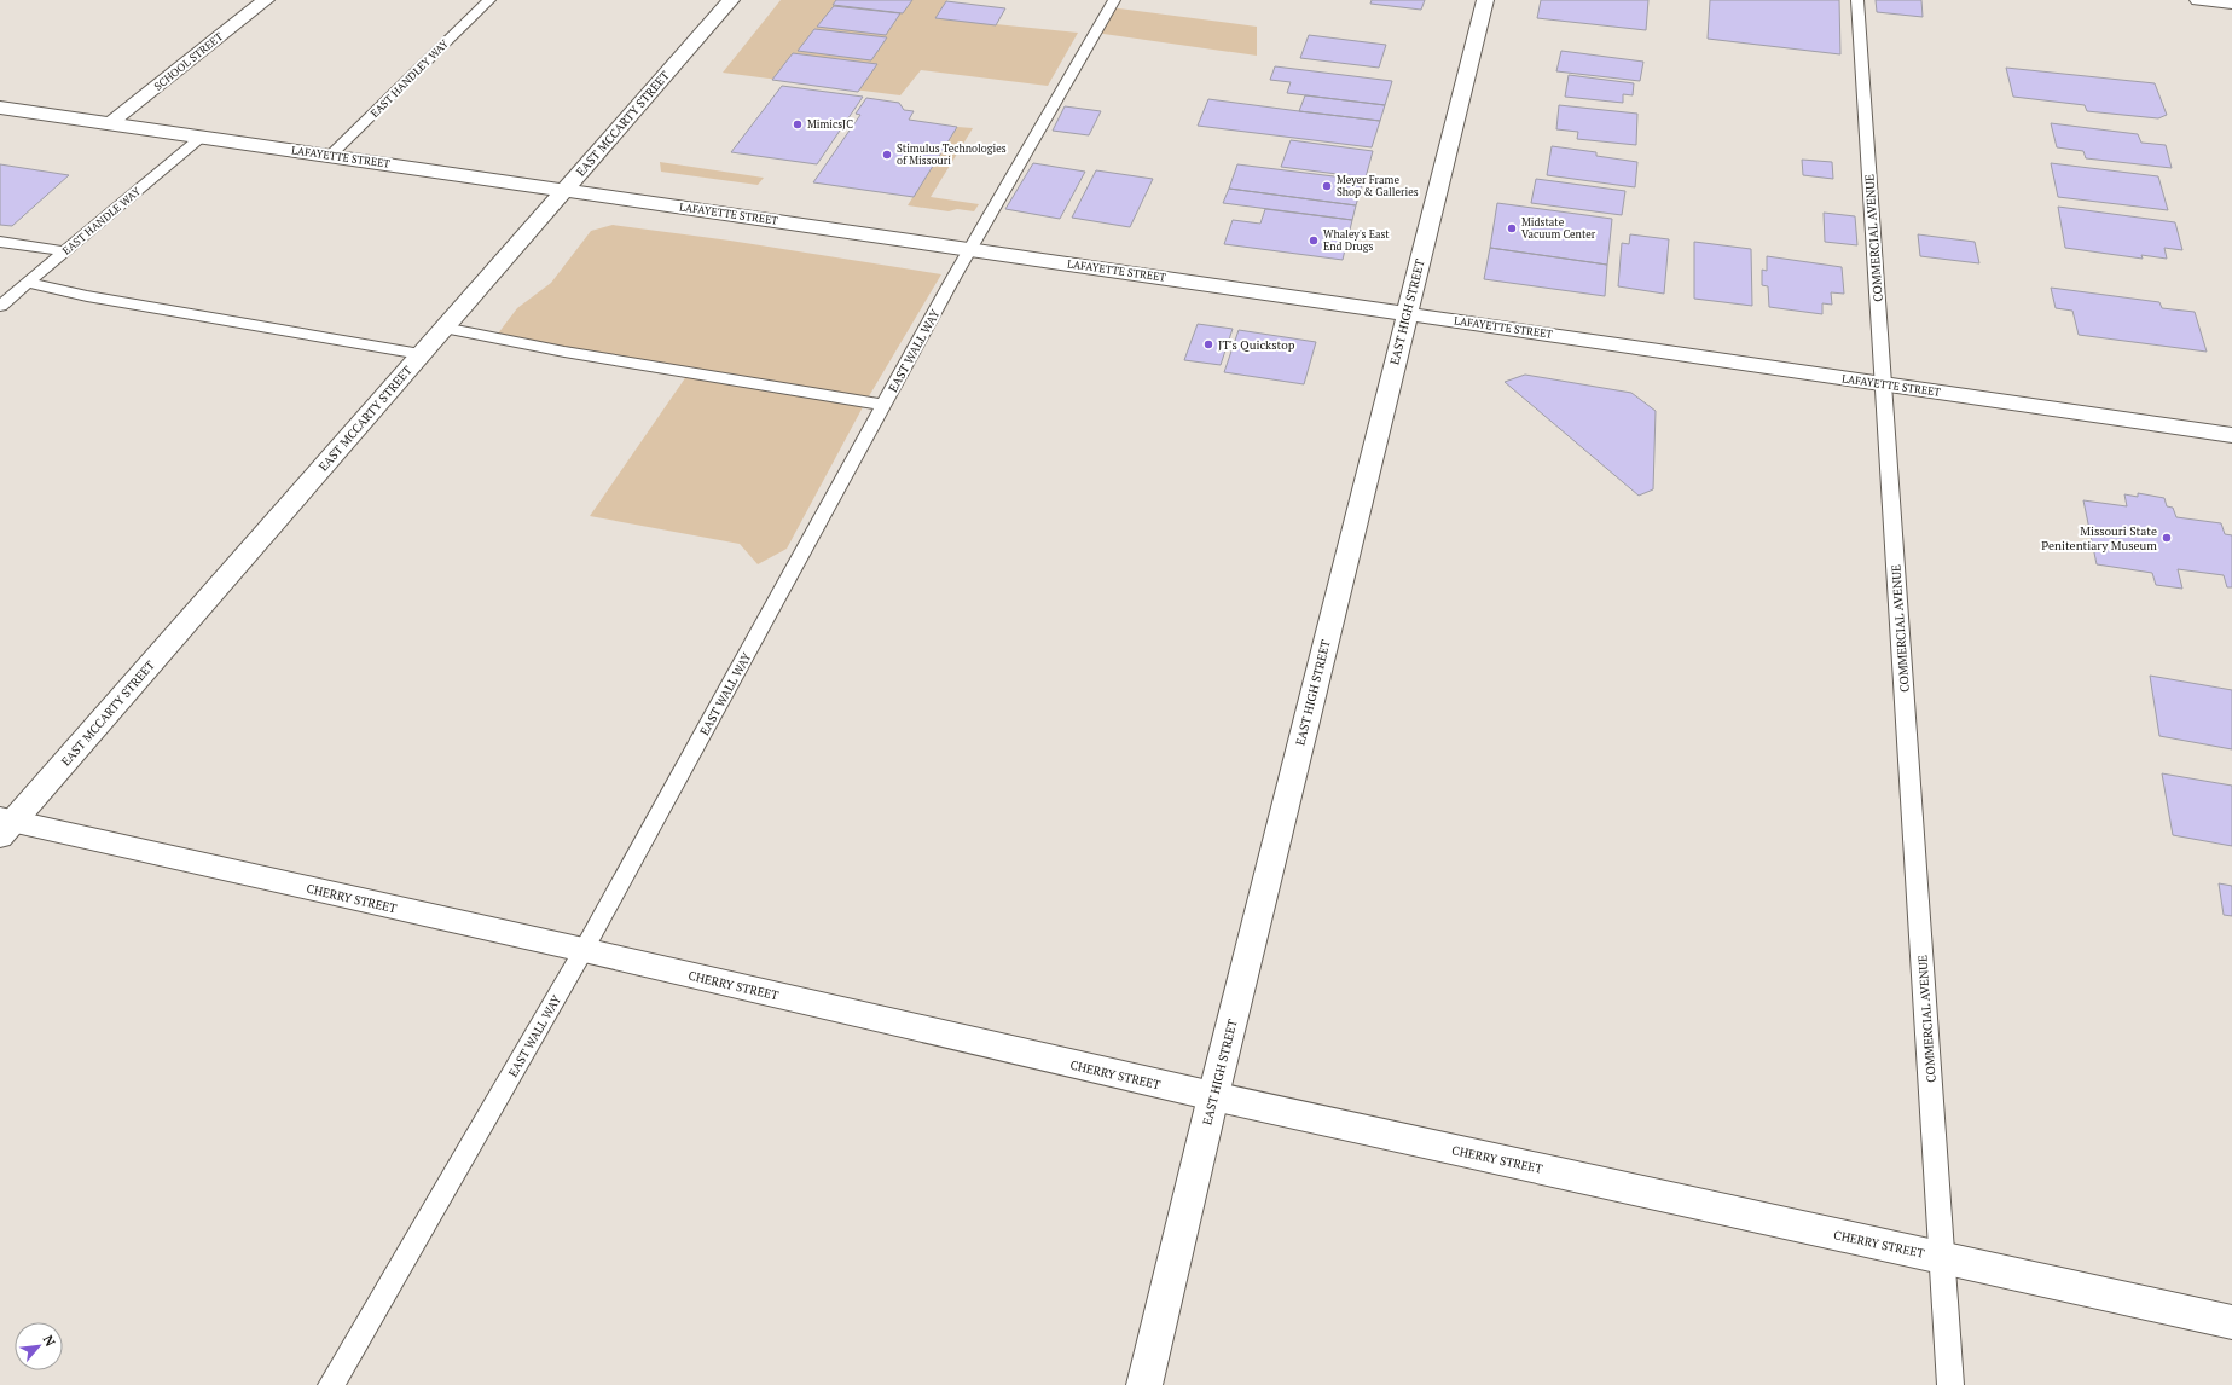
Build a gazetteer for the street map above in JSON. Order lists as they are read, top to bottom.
{
  "streets": {
    "main road": [
      "SCHOOL STREET",
      "EAST MCCARTY STREET",
      "LAFAYETTE STREET",
      "EAST HIGH STREET",
      "CHERRY STREET"
    ],
    "lane": [
      "EAST HANDLEY WAY",
      "EAST HANDLE WAY",
      "COMMERCIAL AVENUE",
      "EAST WALL WAY"
    ]
  },
  "crossings": [
    ["SCHOOL STREET", "LAFAYETTE STREET"],
    ["EAST HANDLEY WAY", "LAFAYETTE STREET"],
    ["EAST MCCARTY STREET", "LAFAYETTE STREET"],
    ["EAST MCCARTY STREET", "CHERRY STREET"],
    ["LAFAYETTE STREET", "EAST HANDLE WAY"],
    ["LAFAYETTE STREET", "COMMERCIAL AVENUE"],
    ["LAFAYETTE STREET", "EAST HIGH STREET"],
    ["LAFAYETTE STREET", "EAST WALL WAY"],
    ["COMMERCIAL AVENUE", "CHERRY STREET"],
    ["EAST HIGH STREET", "CHERRY STREET"],
    ["EAST WALL WAY", "CHERRY STREET"]
  ],
  "places": [
    "MimicsJC",
    "Stimulus Technologies of Missouri",
    "Meyer Frame Shop & Galleries",
    "Midstate Vacuum Center",
    "Whaley's East End Drugs",
    "JT's Quickstop",
    "Missouri State Penitentiary Museum"
  ],
  "north": "top right"
}
